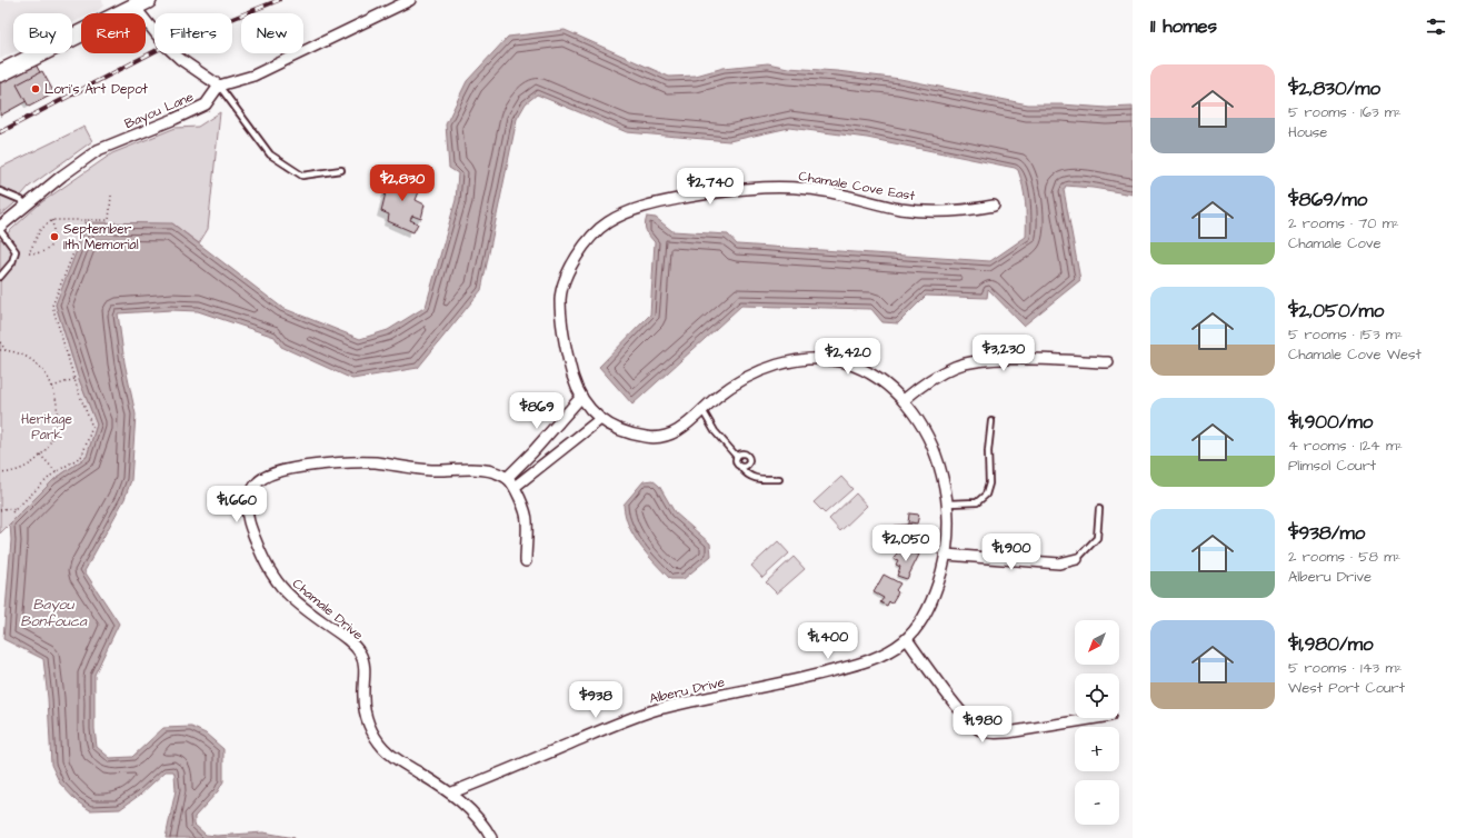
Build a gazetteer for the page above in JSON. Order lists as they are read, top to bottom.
{
  "streets": {
    "street": [
      "Bayou Lane",
      "Chamale Cove East",
      "Chamale Drive",
      "Alberu Drive"
    ]
  },
  "crossings": [
    ["Chamale Cove East", "Alberu Drive"],
    ["Chamale Drive", "Alberu Drive"]
  ],
  "water": ["Bayou Bonfouca"],
  "parks": ["Heritage Park"],
  "places": ["Lori's Art Depot", "September 11th Memorial"],
  "north": "bottom left",
  "page": {
    "heading": "11 homes",
    "chip": [
      "Buy",
      "Rent",
      "Filters",
      "New"
    ],
    "list": [
      {
        "name": "$2,830/mo",
        "note": "5 rooms · 163 m² · House"
      },
      {
        "name": "$869/mo",
        "note": "2 rooms · 70 m² · Chamale Cove"
      },
      {
        "name": "$2,050/mo",
        "note": "5 rooms · 153 m² · Chamale Cove West"
      },
      {
        "name": "$1,900/mo",
        "note": "4 rooms · 124 m² · Plimsol Court"
      },
      {
        "name": "$938/mo",
        "note": "2 rooms · 58 m² · Alberu Drive"
      },
      {
        "name": "$1,980/mo",
        "note": "5 rooms · 143 m² · West Port Court"
      }
    ],
    "price": [
      "$2,830",
      "$2,740",
      "$3,230",
      "$2,420",
      "$869",
      "$1,660",
      "$2,050",
      "$1,900",
      "$1,400",
      "$938",
      "$1,980"
    ],
    "map_buttons": ["+", "−"]
  }
}
